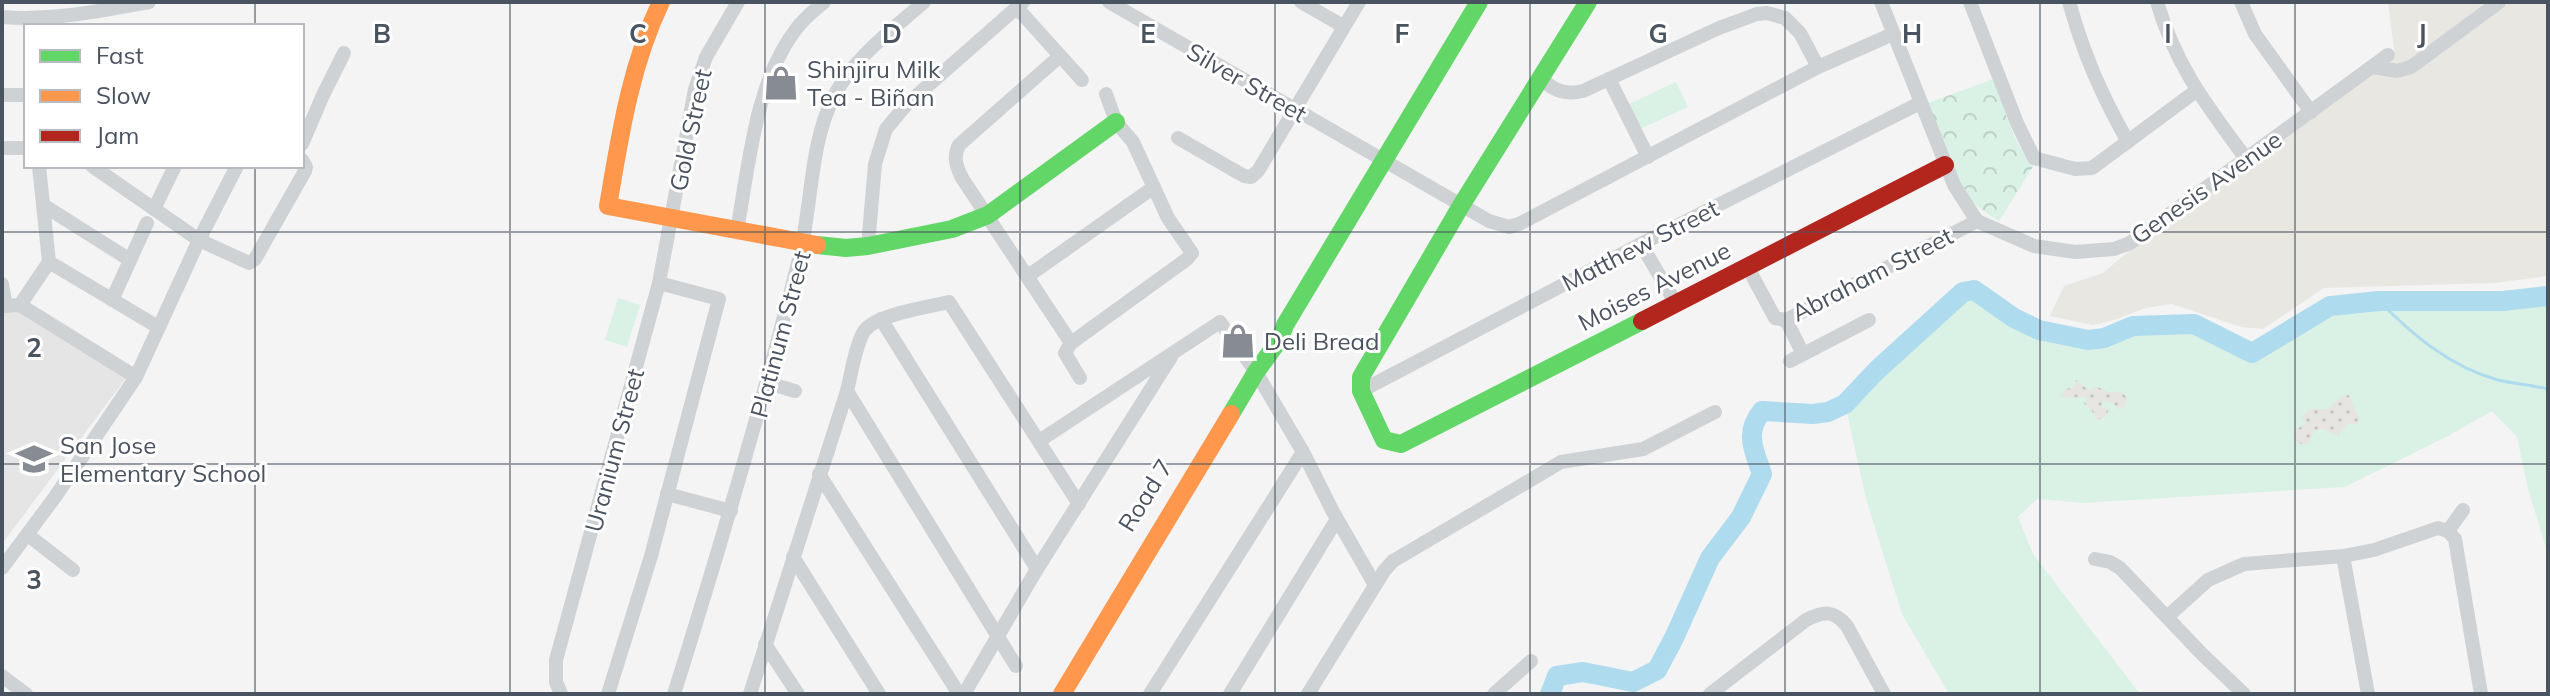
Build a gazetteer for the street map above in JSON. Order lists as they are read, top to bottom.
{
  "streets": {
    "street": [
      "Silver Street",
      "Gold Street",
      "Genesis Avenue",
      "Matthew Street",
      "Abraham Street",
      "Moises Avenue",
      "Platinum Street",
      "Uranium Street",
      "Road 7"
    ]
  },
  "crossings": [
    ["Silver Street", "Road 7"],
    ["Gold Street", "Uranium Street"],
    ["Genesis Avenue", "Abraham Street"],
    ["Matthew Street", "Moises Avenue"],
    ["Abraham Street", "Moises Avenue"]
  ],
  "places": {
    "shop": ["Shinjiru Milk Tea - Biñan", "Deli Bread"],
    "school or university": ["San Jose Elementary School"]
  },
  "legend": ["Fast", "Slow", "Jam"],
  "grid": {
    "columns": [
      "B",
      "C",
      "D",
      "E",
      "F",
      "G",
      "H",
      "I",
      "J"
    ],
    "rows": ["2", "3"]
  }
}
